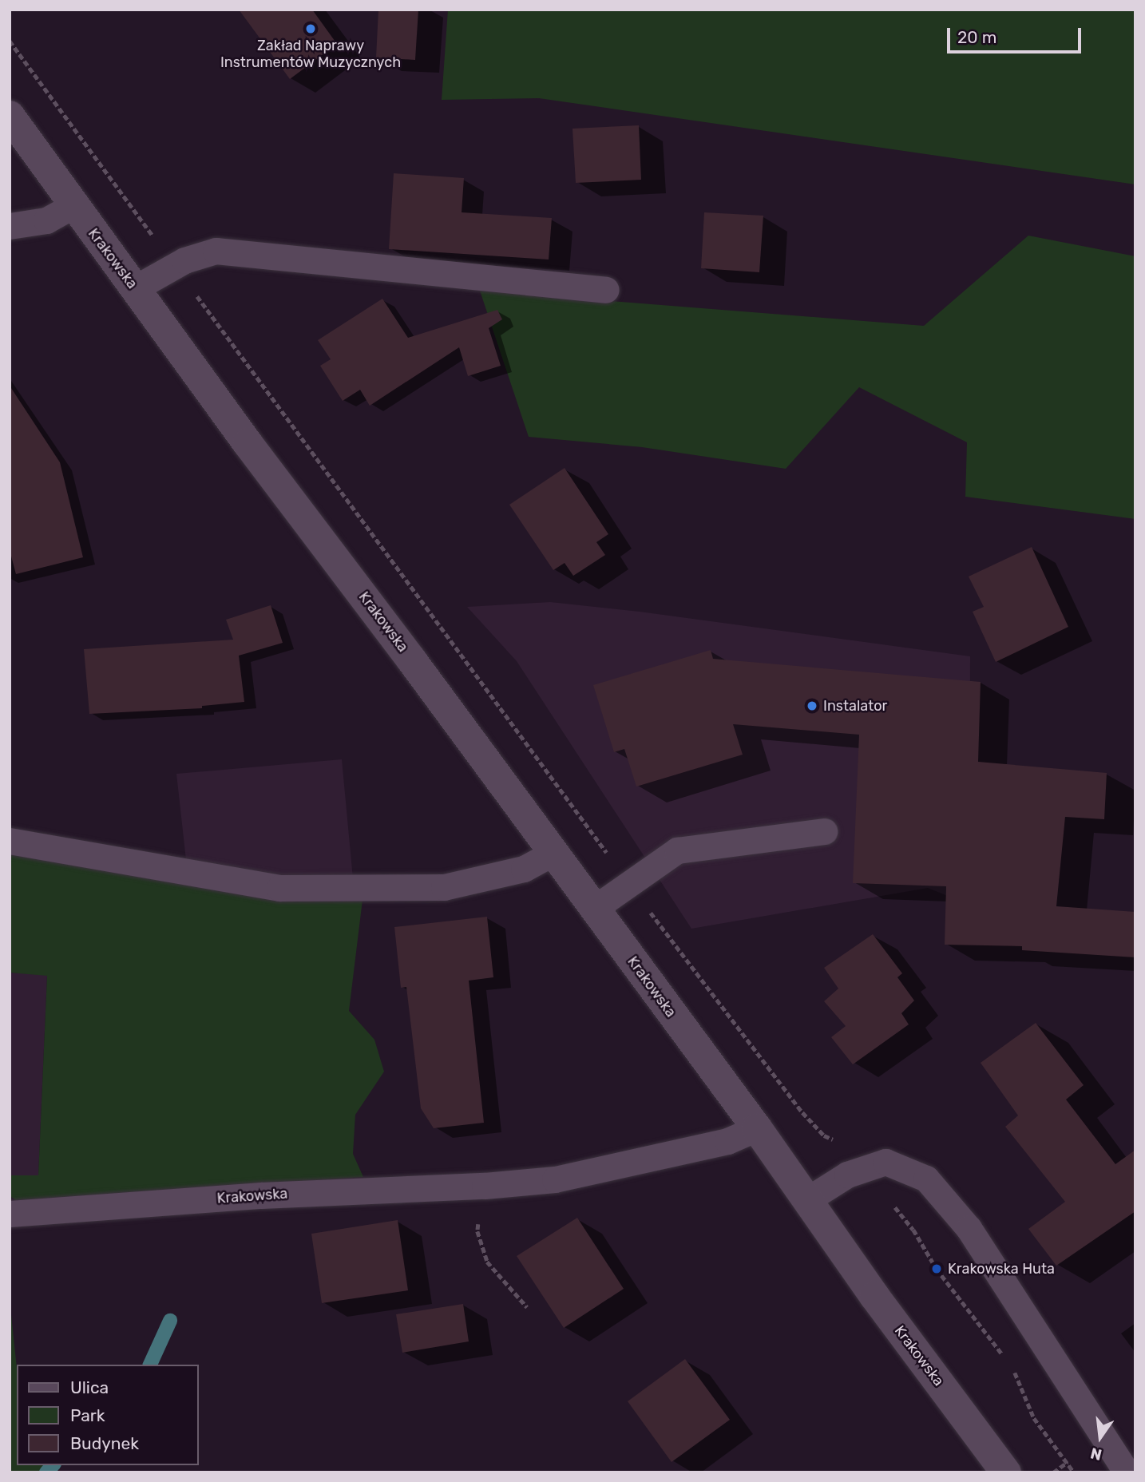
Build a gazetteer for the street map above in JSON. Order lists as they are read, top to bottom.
{
  "streets": {
    "main road": ["Krakowska"]
  },
  "places": ["Zakład Naprawy Instrumentów Muzycznych", "Instalator", "Krakowska Huta"],
  "legend": ["Ulica", "Park", "Budynek"],
  "scale_bar": "20 m",
  "north": "bottom"
}
